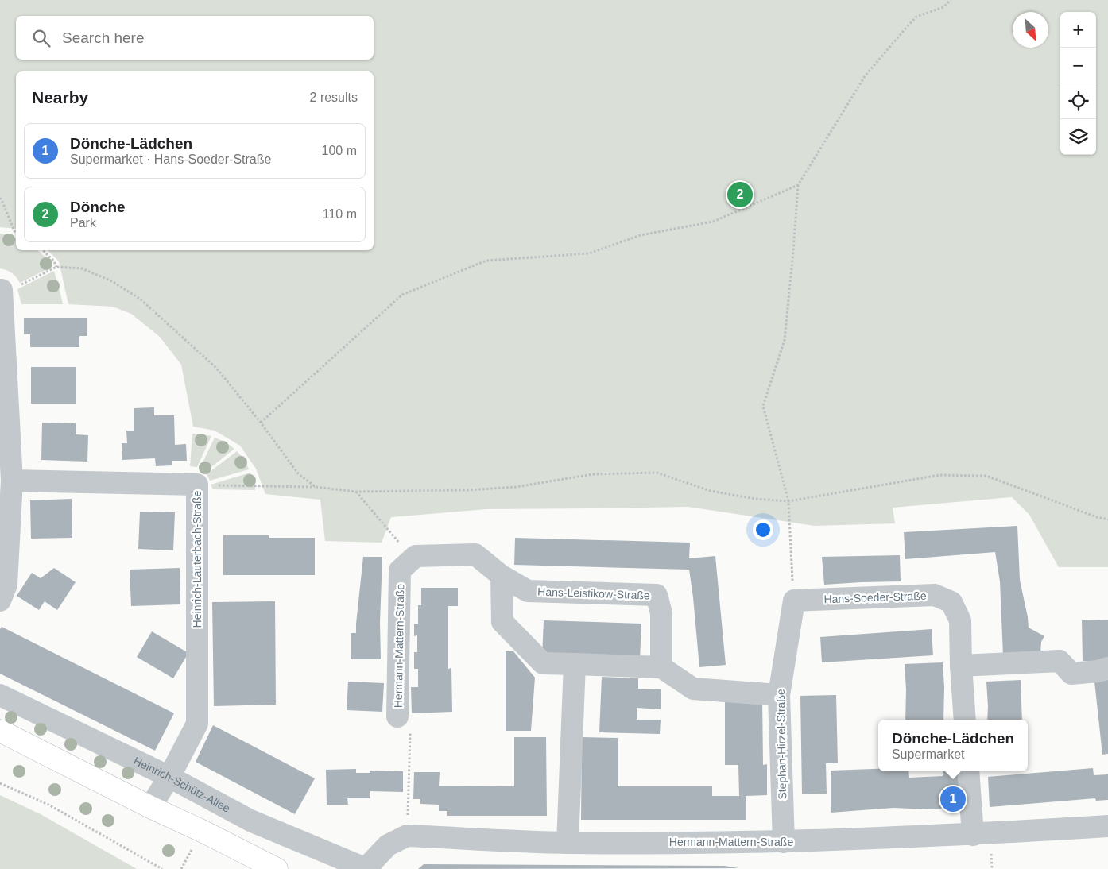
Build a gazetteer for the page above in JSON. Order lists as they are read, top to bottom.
{
  "streets": {
    "street": [
      "Heinrich-Lauterbach-Straße",
      "Hans-Leistikow-Straße",
      "Hans-Soeder-Straße",
      "Hermann-Mattern-Straße",
      "Stephan-Hirzel-Straße",
      "Heinrich-Schütz-Allee"
    ]
  },
  "crossings": [
    ["Heinrich-Lauterbach-Straße", "Heinrich-Schütz-Allee"],
    ["Hans-Soeder-Straße", "Stephan-Hirzel-Straße"],
    ["Hermann-Mattern-Straße", "Stephan-Hirzel-Straße"],
    ["Hermann-Mattern-Straße", "Heinrich-Schütz-Allee"]
  ],
  "north": "bottom right",
  "page": {
    "map_buttons": ["+", "−"],
    "search": "Search here",
    "heading": ["Nearby", "2 results"],
    "list": [
      {
        "mark": "1",
        "name": "Dönche-Lädchen",
        "note": "Supermarket · Hans-Soeder-Straße",
        "value": "100 m"
      },
      {
        "mark": "2",
        "name": "Dönche",
        "note": "Park",
        "value": "110 m"
      }
    ],
    "pins": ["2", "1"],
    "popup": ["Dönche-Lädchen", "Supermarket"]
  }
}
